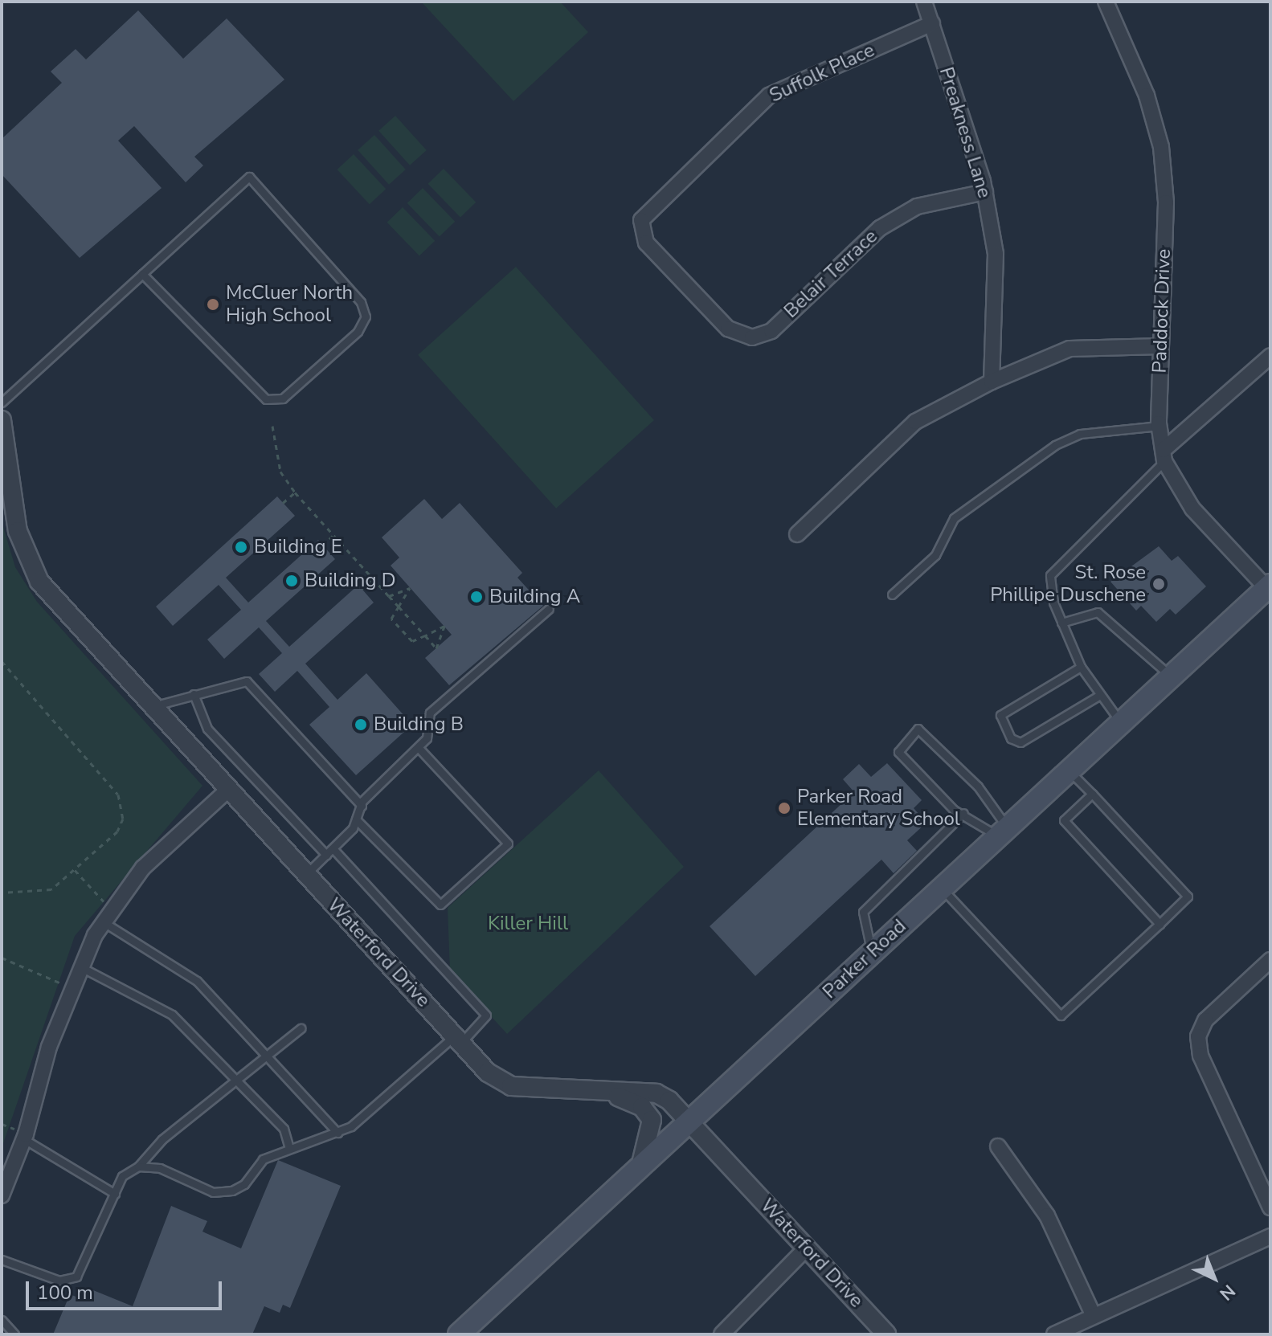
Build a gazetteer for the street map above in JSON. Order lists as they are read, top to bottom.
{
  "streets": {
    "main road": ["Parker Road"],
    "street": [
      "Suffolk Place",
      "Preakness Lane",
      "Belair Terrace",
      "Paddock Drive",
      "Waterford Drive"
    ]
  },
  "crossings": [
    ["Suffolk Place", "Preakness Lane"],
    ["Suffolk Place", "Belair Terrace"],
    ["Preakness Lane", "Belair Terrace"],
    ["Paddock Drive", "Parker Road"],
    ["Waterford Drive", "Parker Road"]
  ],
  "parks": ["Killer Hill"],
  "places": [
    "McCluer North High School",
    "Building E",
    "Building D",
    "St. Rose Phillipe Duschene",
    "Building A",
    "Building B",
    "Parker Road Elementary School"
  ],
  "scale_bar": "100 m",
  "north": "bottom right"
}
